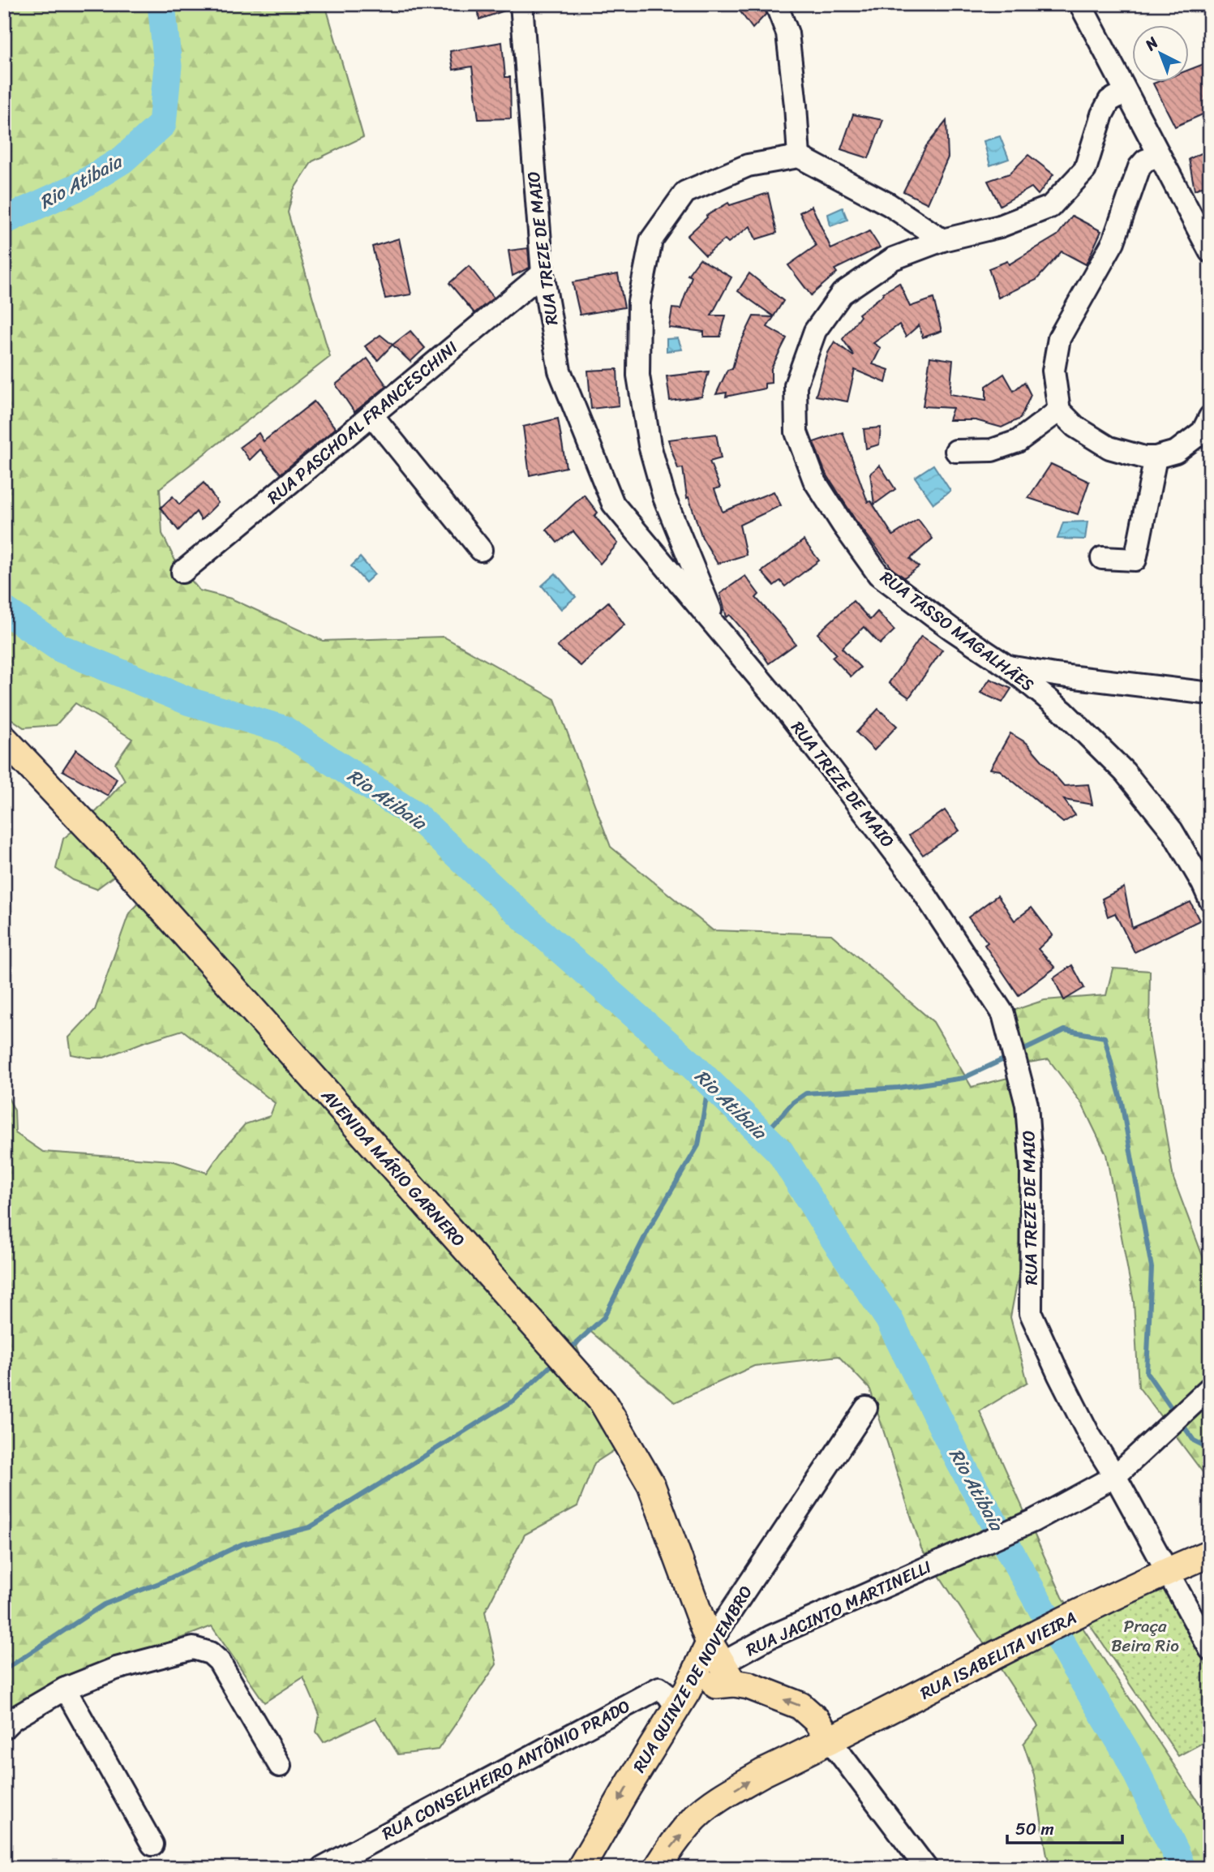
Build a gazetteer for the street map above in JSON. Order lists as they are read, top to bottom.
{
  "streets": {
    "main road": ["AVENIDA MÁRIO GARNERO", "RUA ISABELITA VIEIRA", "RUA QUINZE DE NOVEMBRO"],
    "street": [
      "RUA TREZE DE MAIO",
      "RUA PASCHOAL FRANCESCHINI",
      "RUA TASSO MAGALHÃES",
      "RUA JACINTO MARTINELLI",
      "RUA CONSELHEIRO ANTÔNIO PRADO"
    ]
  },
  "crossings": [
    ["RUA TREZE DE MAIO", "RUA PASCHOAL FRANCESCHINI"],
    ["RUA TREZE DE MAIO", "RUA JACINTO MARTINELLI"],
    ["RUA TREZE DE MAIO", "RUA ISABELITA VIEIRA"],
    ["AVENIDA MÁRIO GARNERO", "RUA JACINTO MARTINELLI"],
    ["AVENIDA MÁRIO GARNERO", "RUA QUINZE DE NOVEMBRO"],
    ["RUA JACINTO MARTINELLI", "RUA QUINZE DE NOVEMBRO"],
    ["RUA QUINZE DE NOVEMBRO", "RUA CONSELHEIRO ANTÔNIO PRADO"]
  ],
  "water": ["Rio Atibaia"],
  "parks": ["Praça Beira Rio"],
  "scale_bar": "50 m",
  "north": "top left"
}
